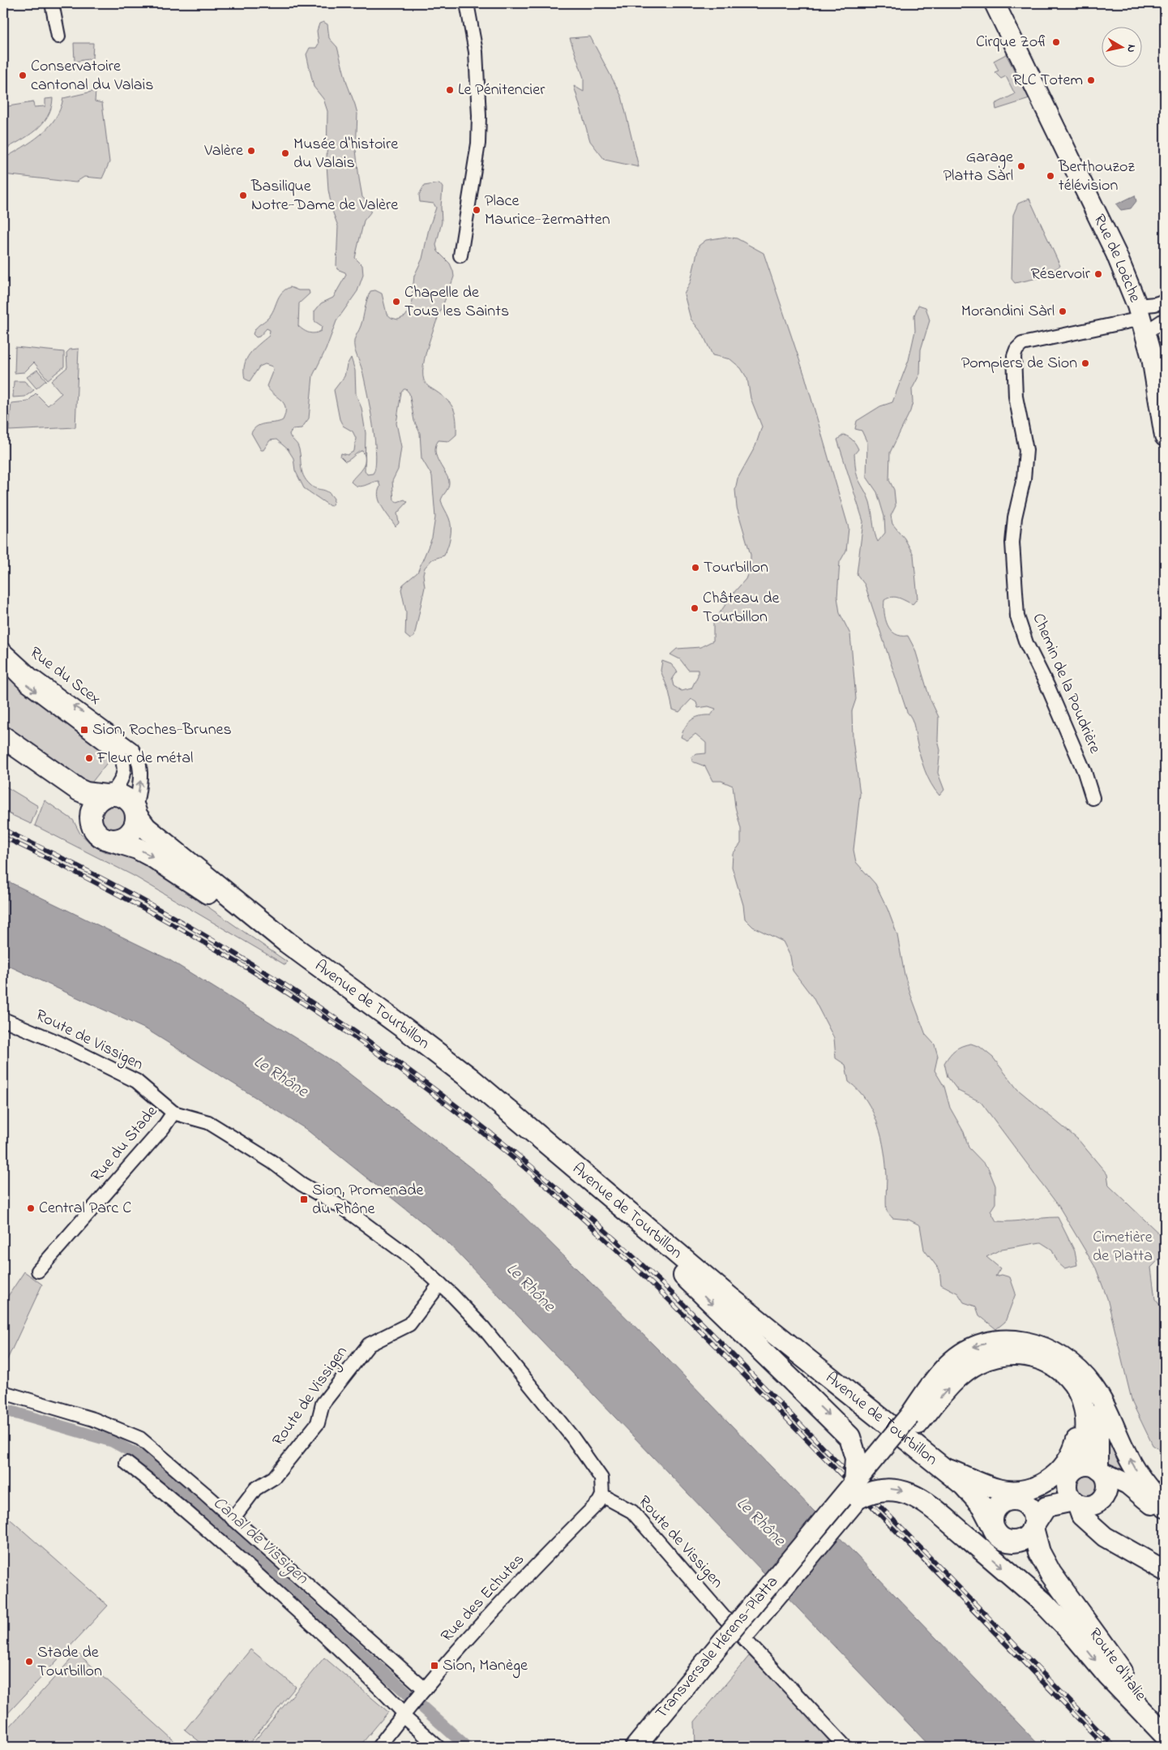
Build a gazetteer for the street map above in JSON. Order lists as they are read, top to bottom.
{
  "streets": {
    "main road": [
      "Rue de Loèche",
      "Avenue de Tourbillon",
      "Transversale Hérens-Platta",
      "Route d'Italie"
    ],
    "street": [
      "Rue du Scex",
      "Chemin de la Poudrière",
      "Route de Vissigen",
      "Rue du Stade",
      "Rue des Echutes"
    ]
  },
  "crossings": [
    ["Rue de Loèche", "Chemin de la Poudrière"],
    ["Rue du Scex", "Avenue de Tourbillon"],
    ["Avenue de Tourbillon", "Route d'Italie"],
    ["Route de Vissigen", "Rue du Stade"],
    ["Route de Vissigen", "Rue des Echutes"]
  ],
  "water": ["Le Rhône", "Canal de Vissigen"],
  "parks": ["Cimetière de Platta"],
  "places": {
    "other": [
      "Cirque Zofi",
      "Conservatoire cantonal du Valais",
      "RLC Totem",
      "Le Pénitencier",
      "Valère",
      "Musée d'histoire du Valais",
      "Garage Platta Sàrl",
      "Berthouzoz télévision",
      "Basilique Notre-Dame de Valère",
      "Place Maurice-Zermatten",
      "Réservoir",
      "Chapelle de Tous les Saints",
      "Morandini Sàrl",
      "Pompiers de Sion",
      "Tourbillon",
      "Château de Tourbillon",
      "Fleur de métal",
      "Central Parc C",
      "Stade de Tourbillon"
    ],
    "transit": ["Sion, Roches-Brunes", "Sion, Promenade du Rhône", "Sion, Manège"]
  },
  "north": "right"
}
